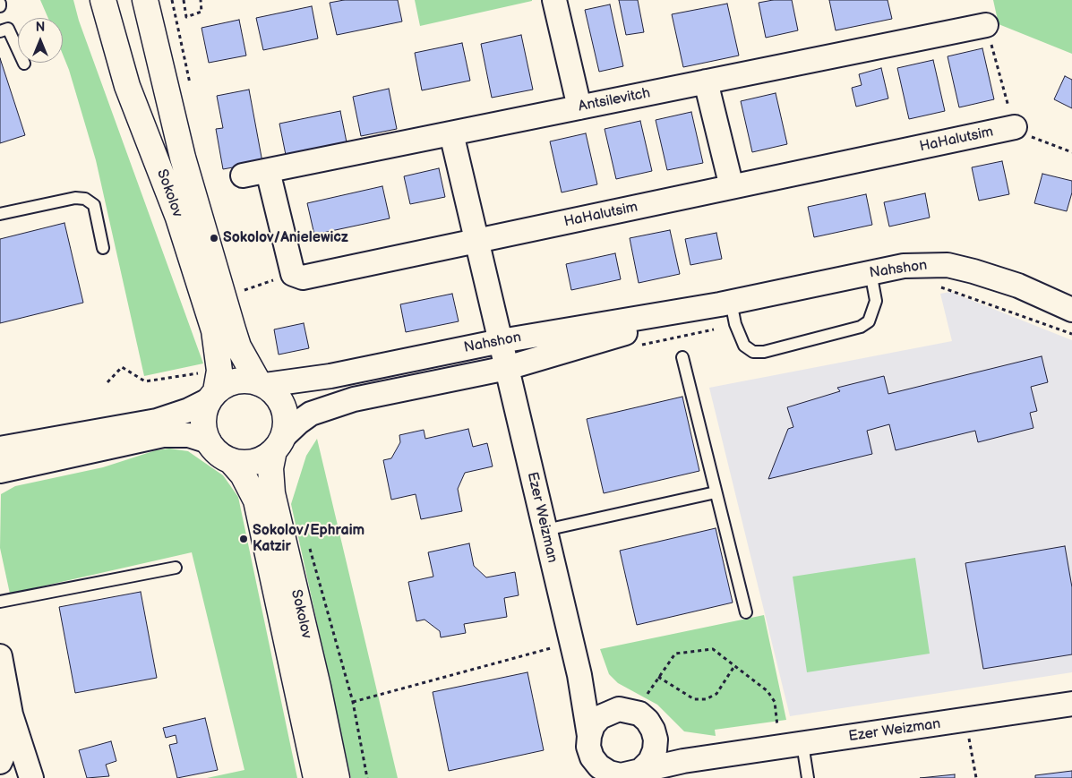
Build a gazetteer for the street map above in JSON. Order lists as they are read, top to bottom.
{
  "streets": {
    "main road": ["Sokolov"],
    "street": [
      "Antsilevitch",
      "HaHalutsim",
      "Nahshon",
      "Ezer Weizman"
    ]
  },
  "crossings": [
    ["Antsilevitch", "Ezer Weizman"],
    ["HaHalutsim", "Ezer Weizman"],
    ["Sokolov", "Nahshon"],
    ["Nahshon", "Ezer Weizman"]
  ],
  "places": ["Sokolov/Anielewicz", "Sokolov/Ephraim Katzir"],
  "north": "top"
}
